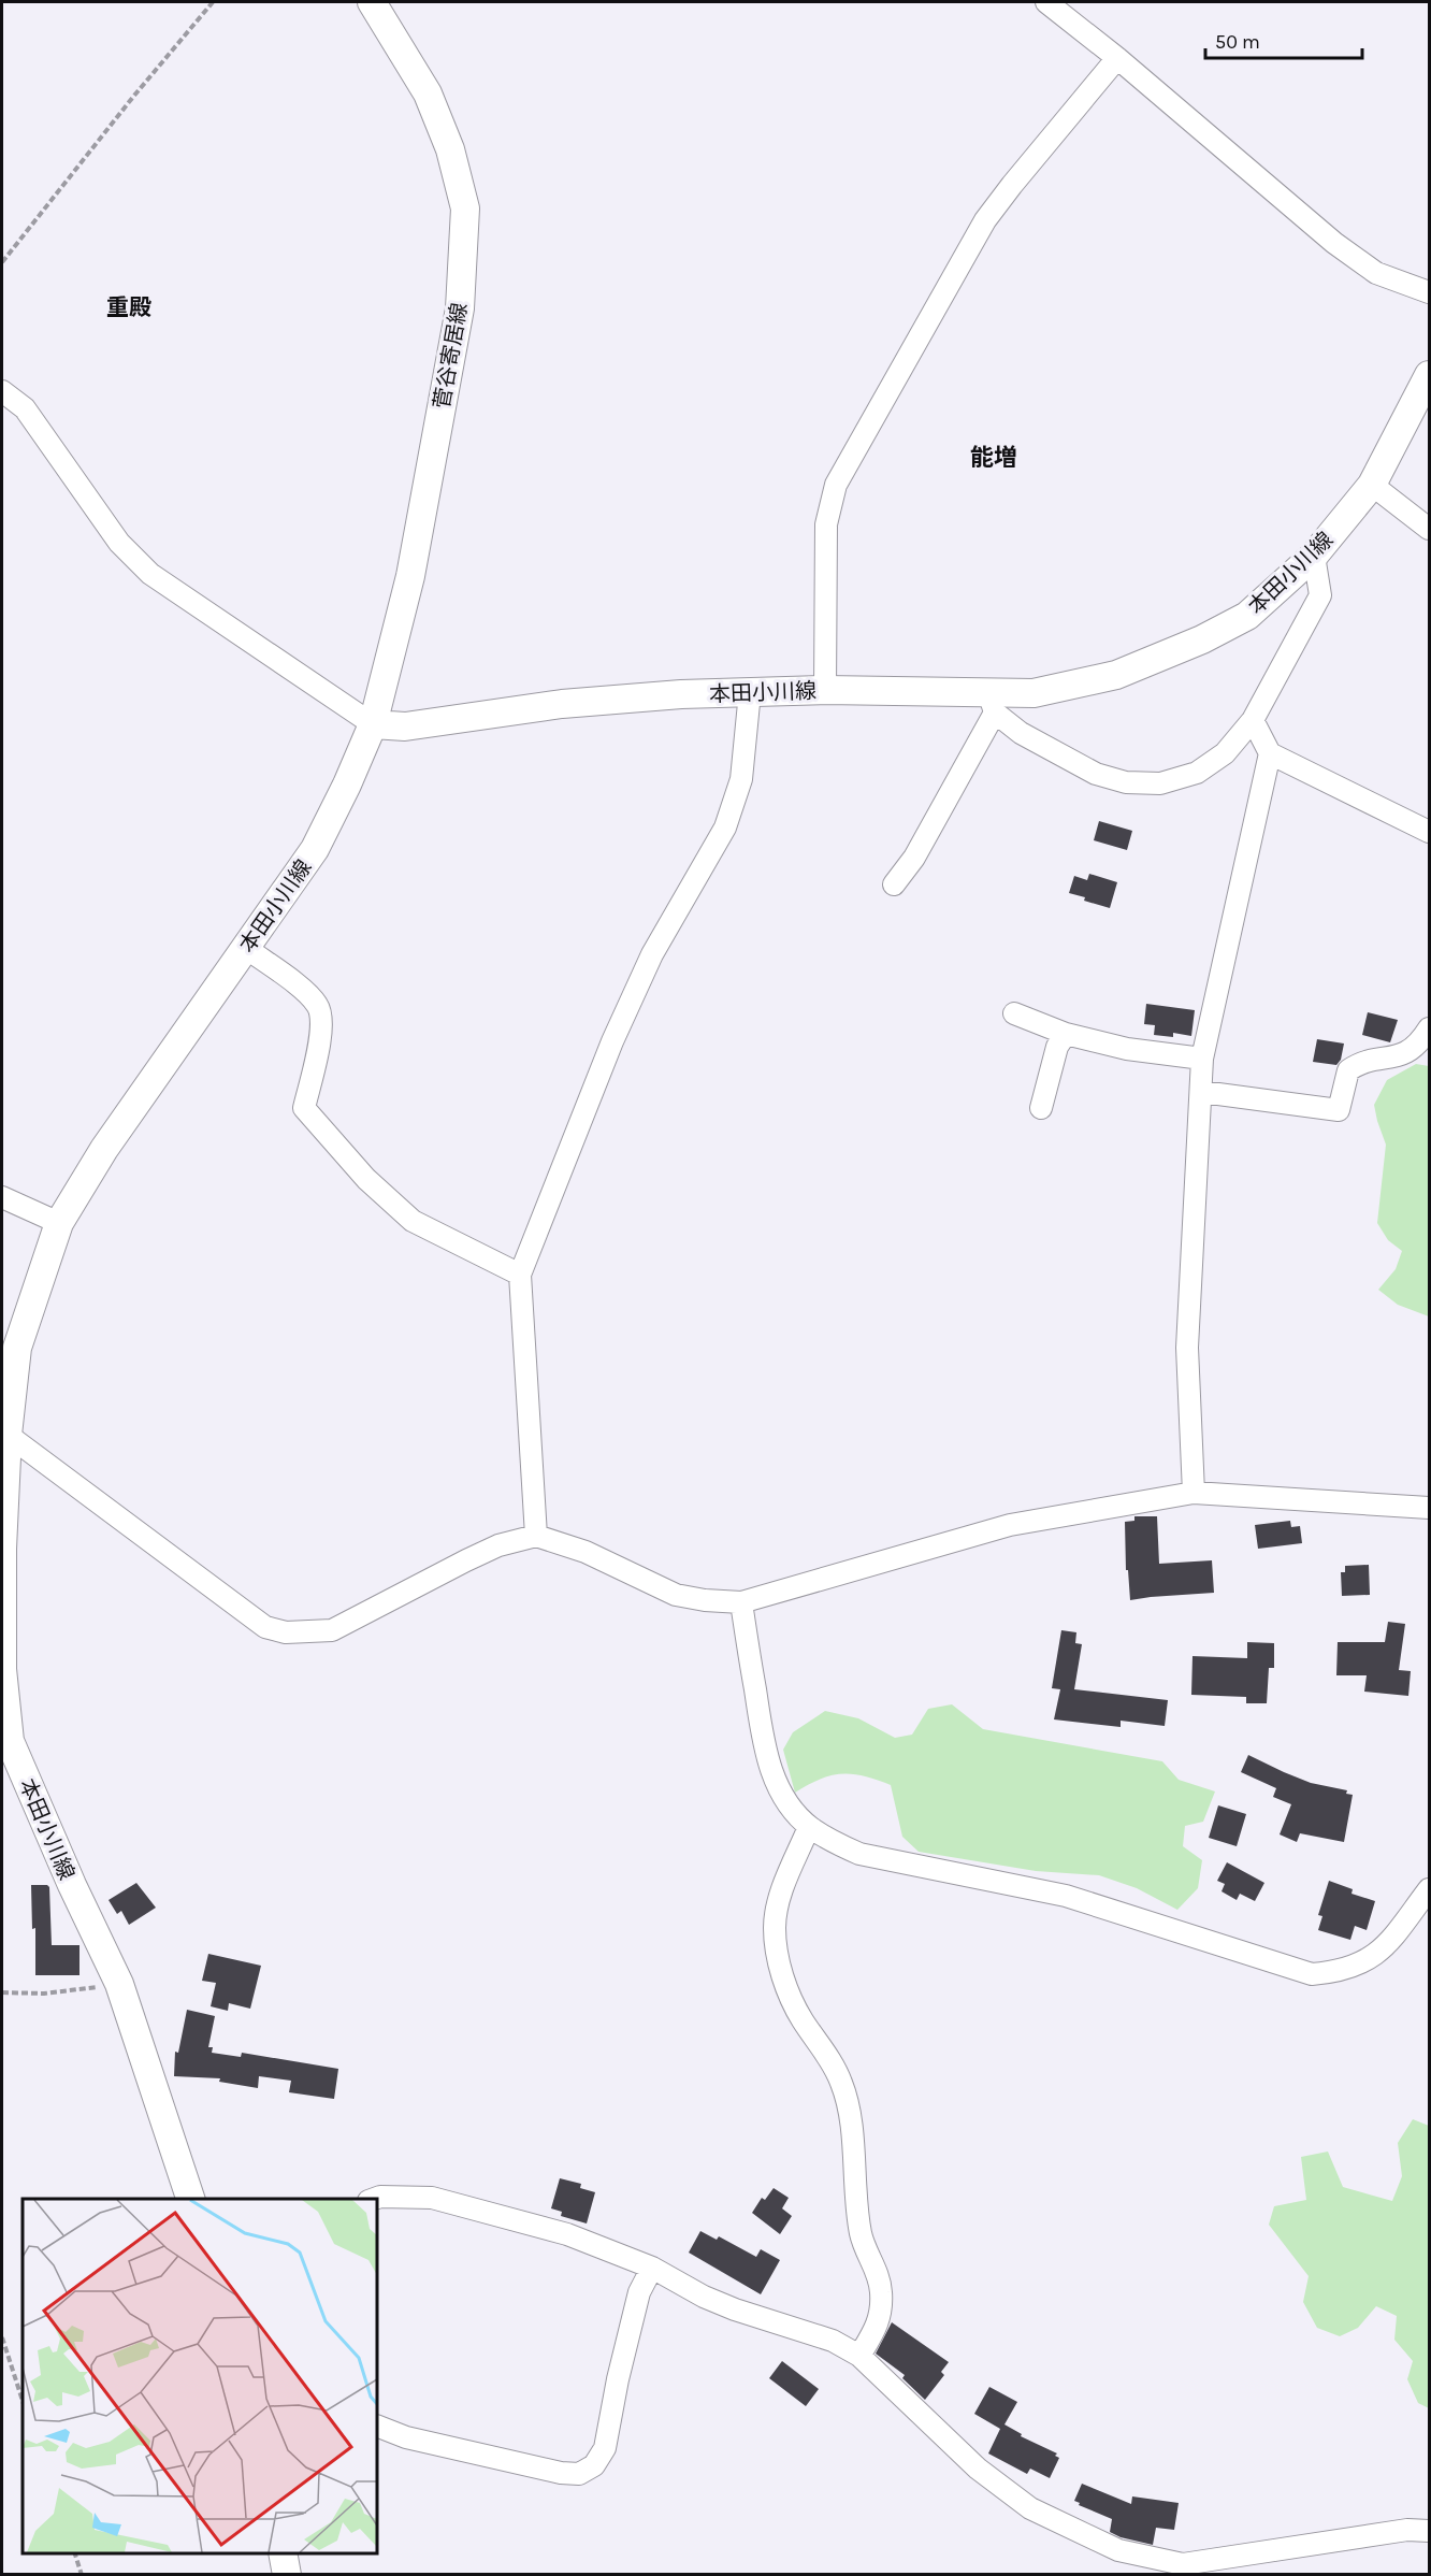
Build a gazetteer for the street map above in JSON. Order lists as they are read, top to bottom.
{
  "streets": {
    "main road": ["菅谷寄居線", "本田小川線"]
  },
  "crossings": [
    ["菅谷寄居線", "本田小川線"]
  ],
  "districts": ["重殿", "能増"],
  "scale_bar": "50 m"
}
